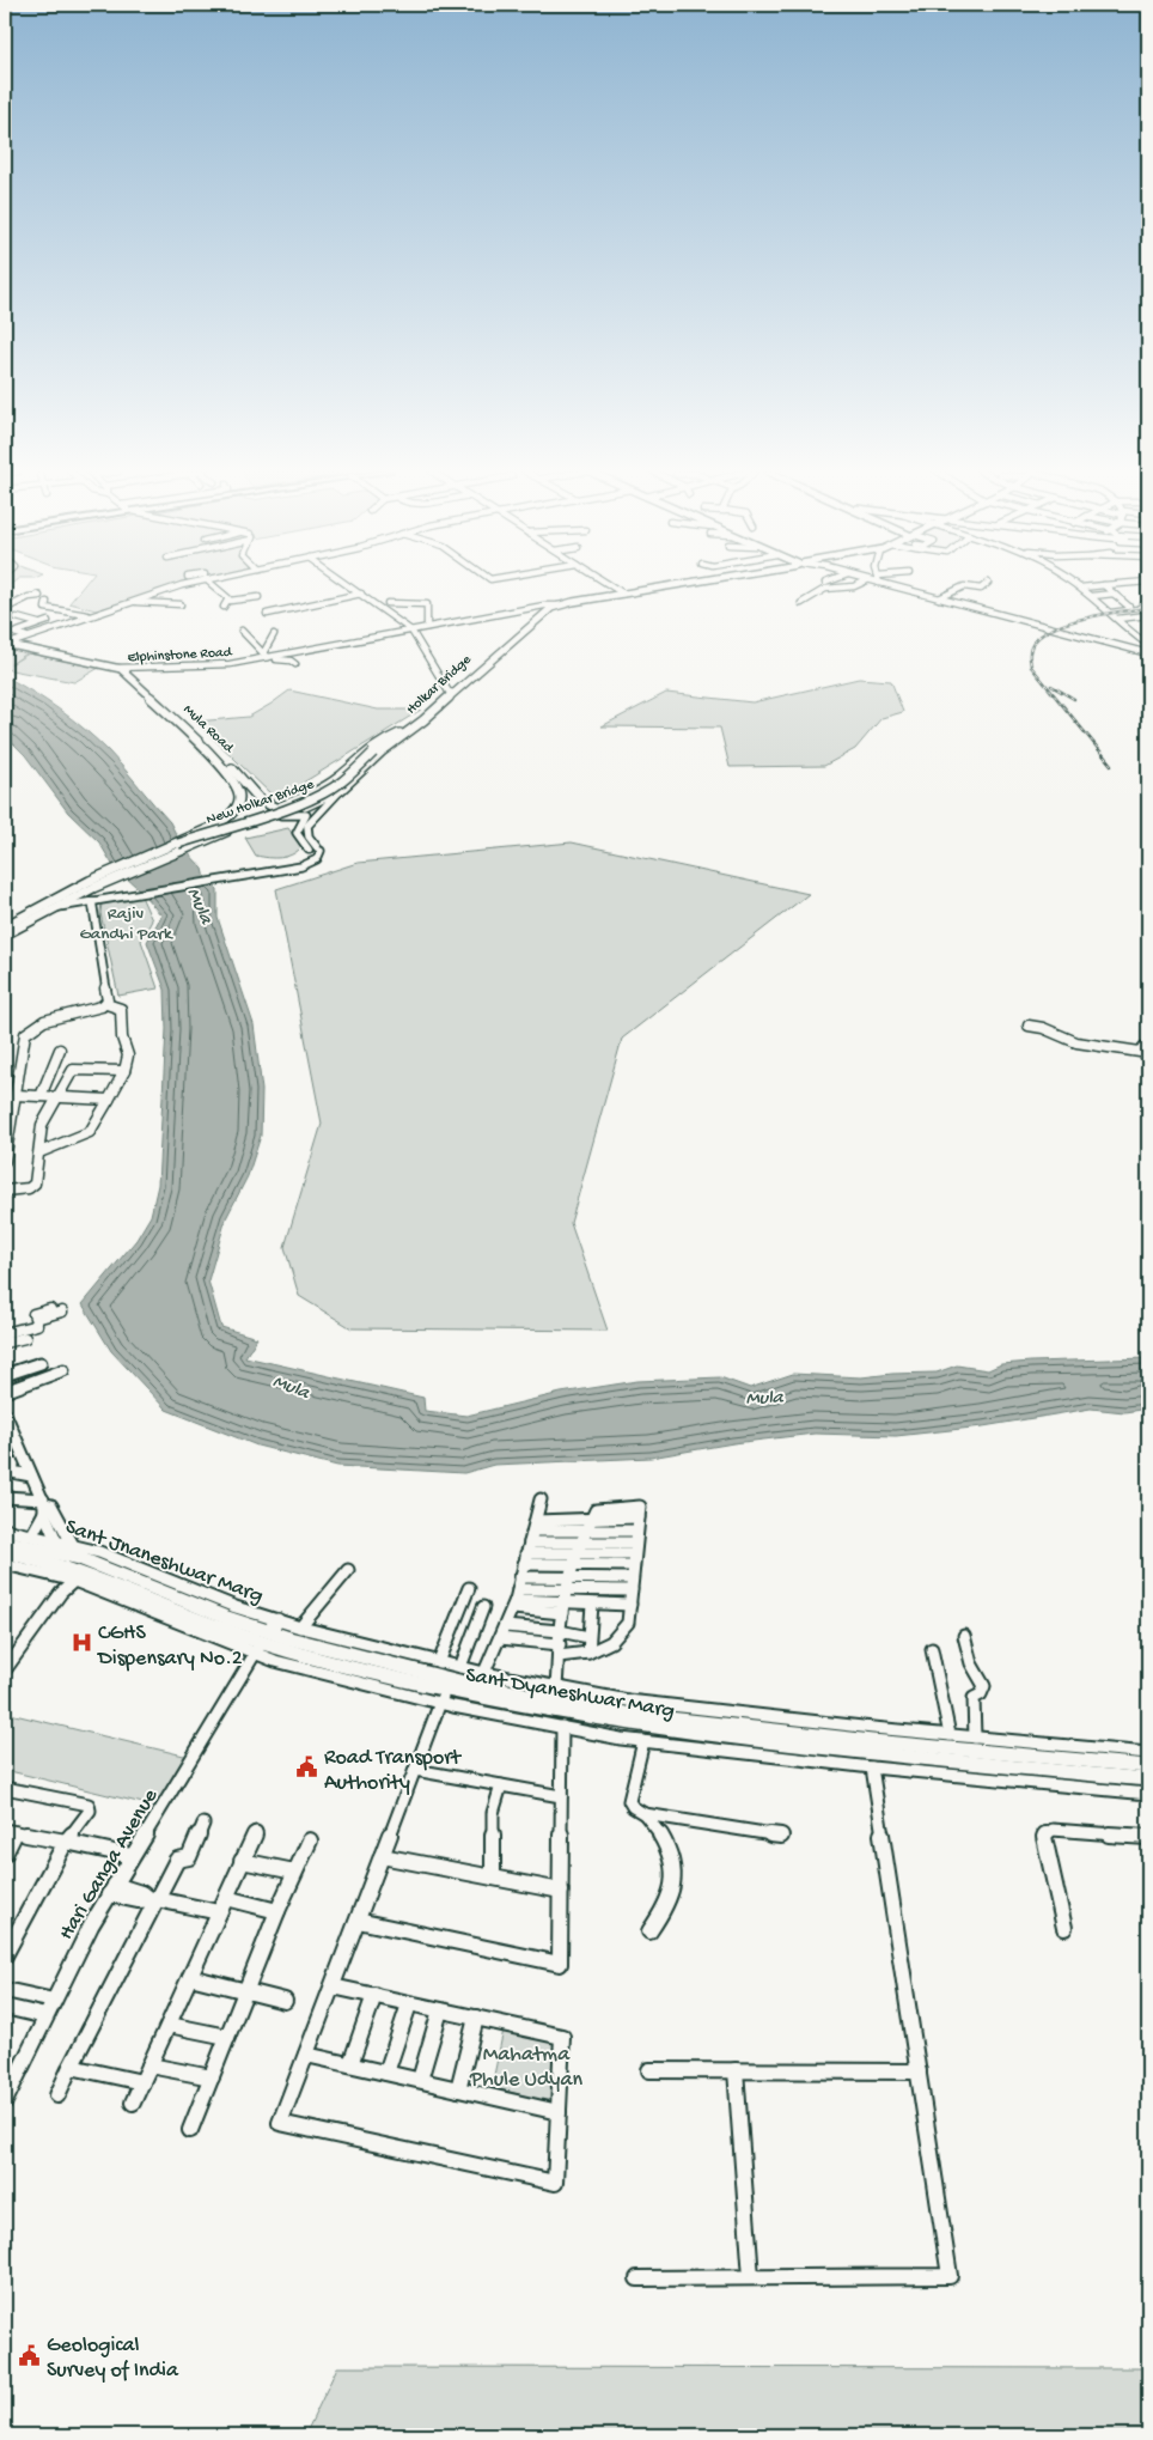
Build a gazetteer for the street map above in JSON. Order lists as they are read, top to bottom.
{
  "streets": {
    "main road": [
      "Holkar Bridge",
      "Mula Road",
      "New Holkar Bridge",
      "Sant Dyaneshwar Marg"
    ],
    "street": ["Elphinstone Road", "Sant Jnaneshwar Marg", "Hari Ganga Avenue"]
  },
  "crossings": [
    ["Elphinstone Road", "Mula Road"],
    ["Holkar Bridge", "New Holkar Bridge"],
    ["Mula Road", "New Holkar Bridge"],
    ["Sant Jnaneshwar Marg", "Sant Dyaneshwar Marg"],
    ["Sant Jnaneshwar Marg", "Hari Ganga Avenue"],
    ["Sant Dyaneshwar Marg", "Hari Ganga Avenue"]
  ],
  "water": ["Mula"],
  "parks": ["Rajiv Gandhi Park", "Mahatma Phule Udyan"],
  "places": {
    "hospital": ["CGHS Dispensary No.2"],
    "public building": ["Road Transport Authority", "Geological Survey of India"]
  }
}
